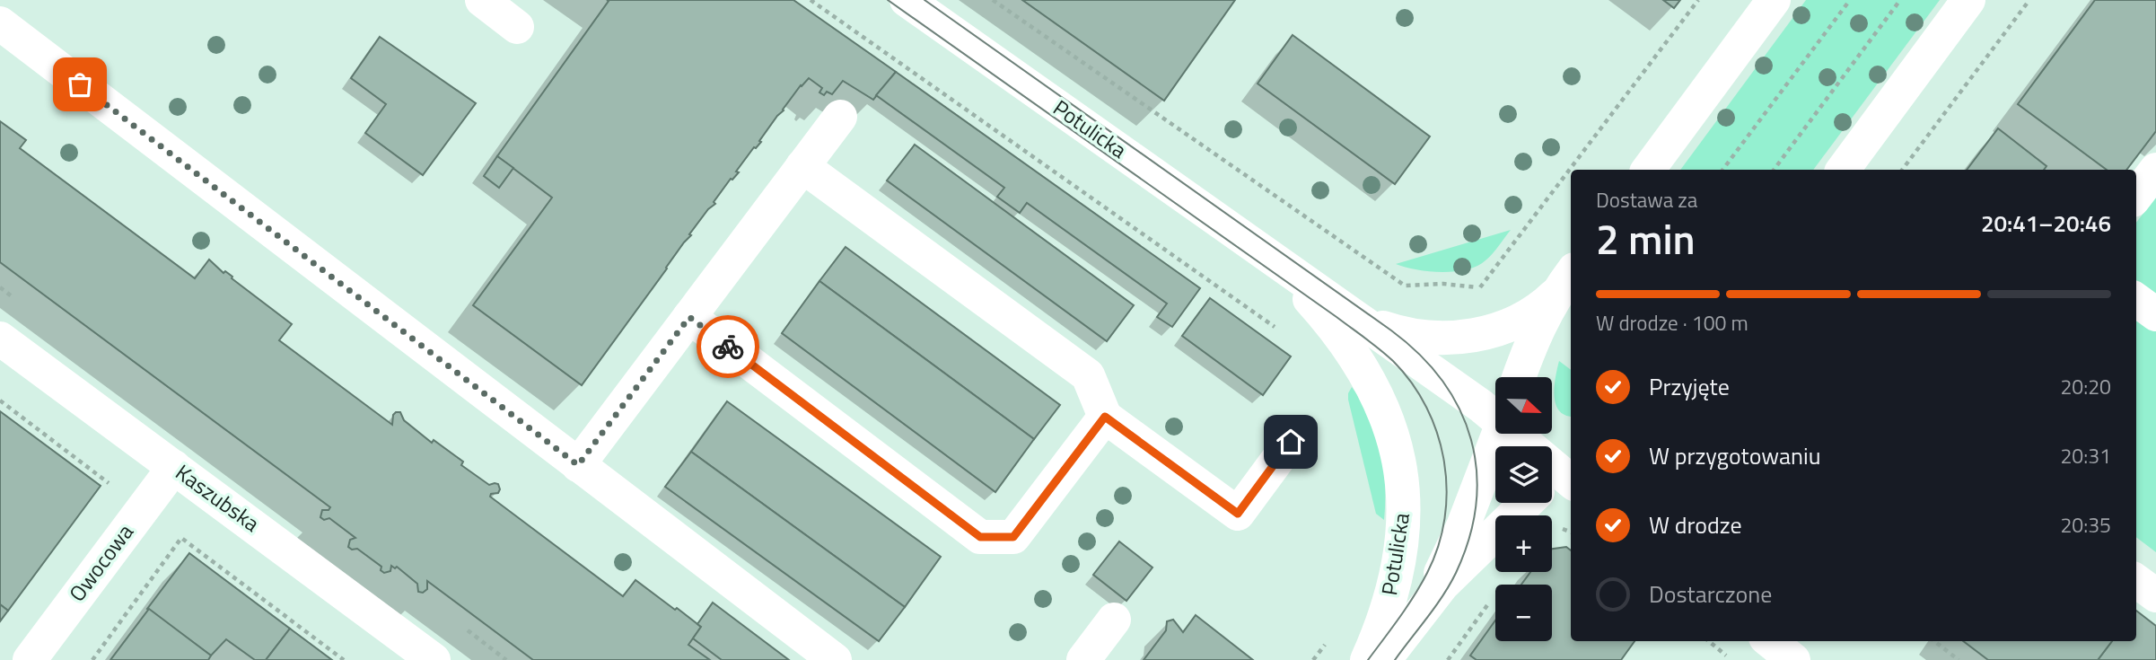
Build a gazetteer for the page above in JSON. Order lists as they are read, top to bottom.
{
  "streets": {
    "street": ["Potulicka", "Kaszubska", "Owocowa"]
  },
  "crossings": [
    ["Kaszubska", "Owocowa"]
  ],
  "north": "right",
  "page": {
    "heading": ["2 min", "Dostawa za", "20:41–20:46"],
    "bar": "W drodze · 100 m",
    "list": [
      ["Przyjęte", "20:20"],
      ["W przygotowaniu", "20:31"],
      ["W drodze", "20:35"],
      "Dostarczone"
    ],
    "map_buttons": ["+", "−"]
  }
}
